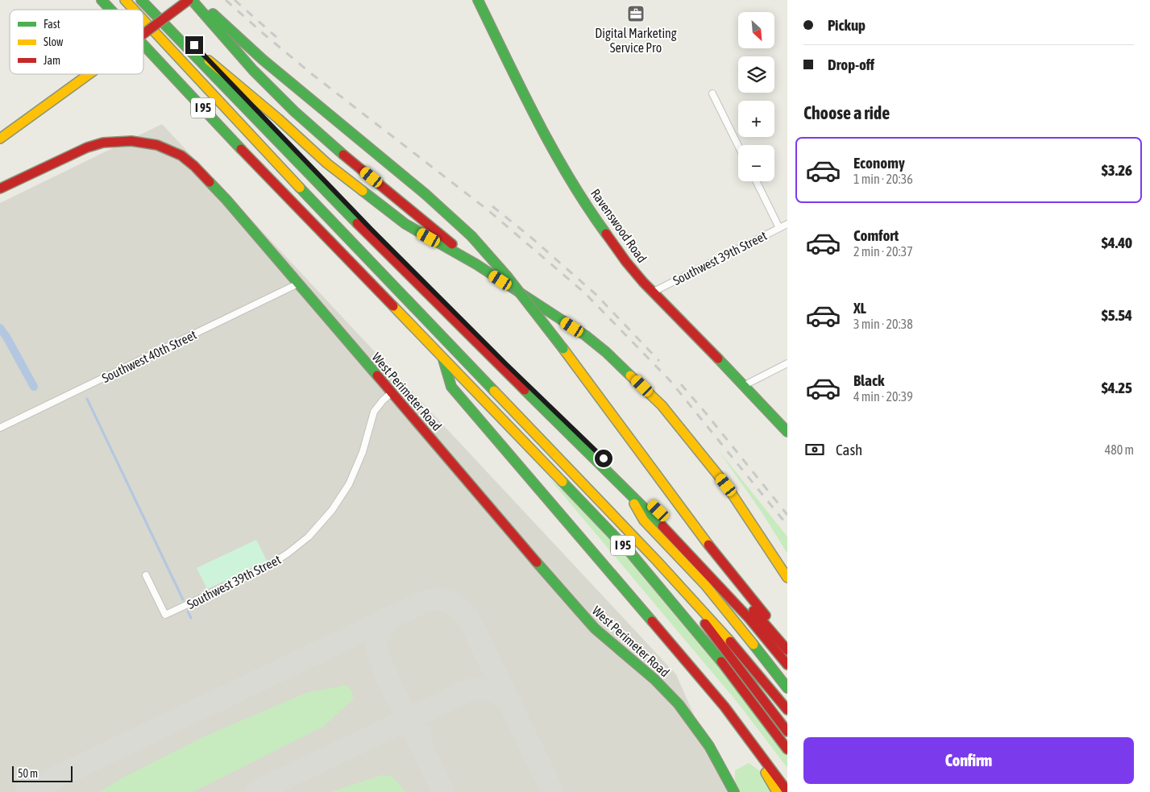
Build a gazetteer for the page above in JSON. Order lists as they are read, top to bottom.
{
  "streets": {
    "main road": ["I 95", "Ravenswood Road", "West Perimeter Road"],
    "street": ["Southwest 39th Street", "Southwest 40th Street"]
  },
  "crossings": [
    ["Ravenswood Road", "Southwest 39th Street"],
    ["Southwest 39th Street", "West Perimeter Road"],
    ["Southwest 40th Street", "West Perimeter Road"]
  ],
  "places": {
    "office": ["Digital Marketing Service Pro"]
  },
  "legend": ["Fast", "Slow", "Jam"],
  "scale_bar": "50 m",
  "north": "bottom right",
  "page": {
    "banner": ["Pickup", "Drop-off"],
    "map_buttons": ["+", "−"],
    "heading": "Choose a ride",
    "list": [
      {
        "name": "Economy",
        "note": "1 min · 20:36",
        "value": "$3.26"
      },
      {
        "name": "Comfort",
        "note": "2 min · 20:37",
        "value": "$4.40"
      },
      {
        "name": "XL",
        "note": "3 min · 20:38",
        "value": "$5.54"
      },
      {
        "name": "Black",
        "note": "4 min · 20:39",
        "value": "$4.25"
      }
    ],
    "pay": ["Cash", "480 m"],
    "buttons": "Confirm",
    "scale": "50 m"
  }
}
